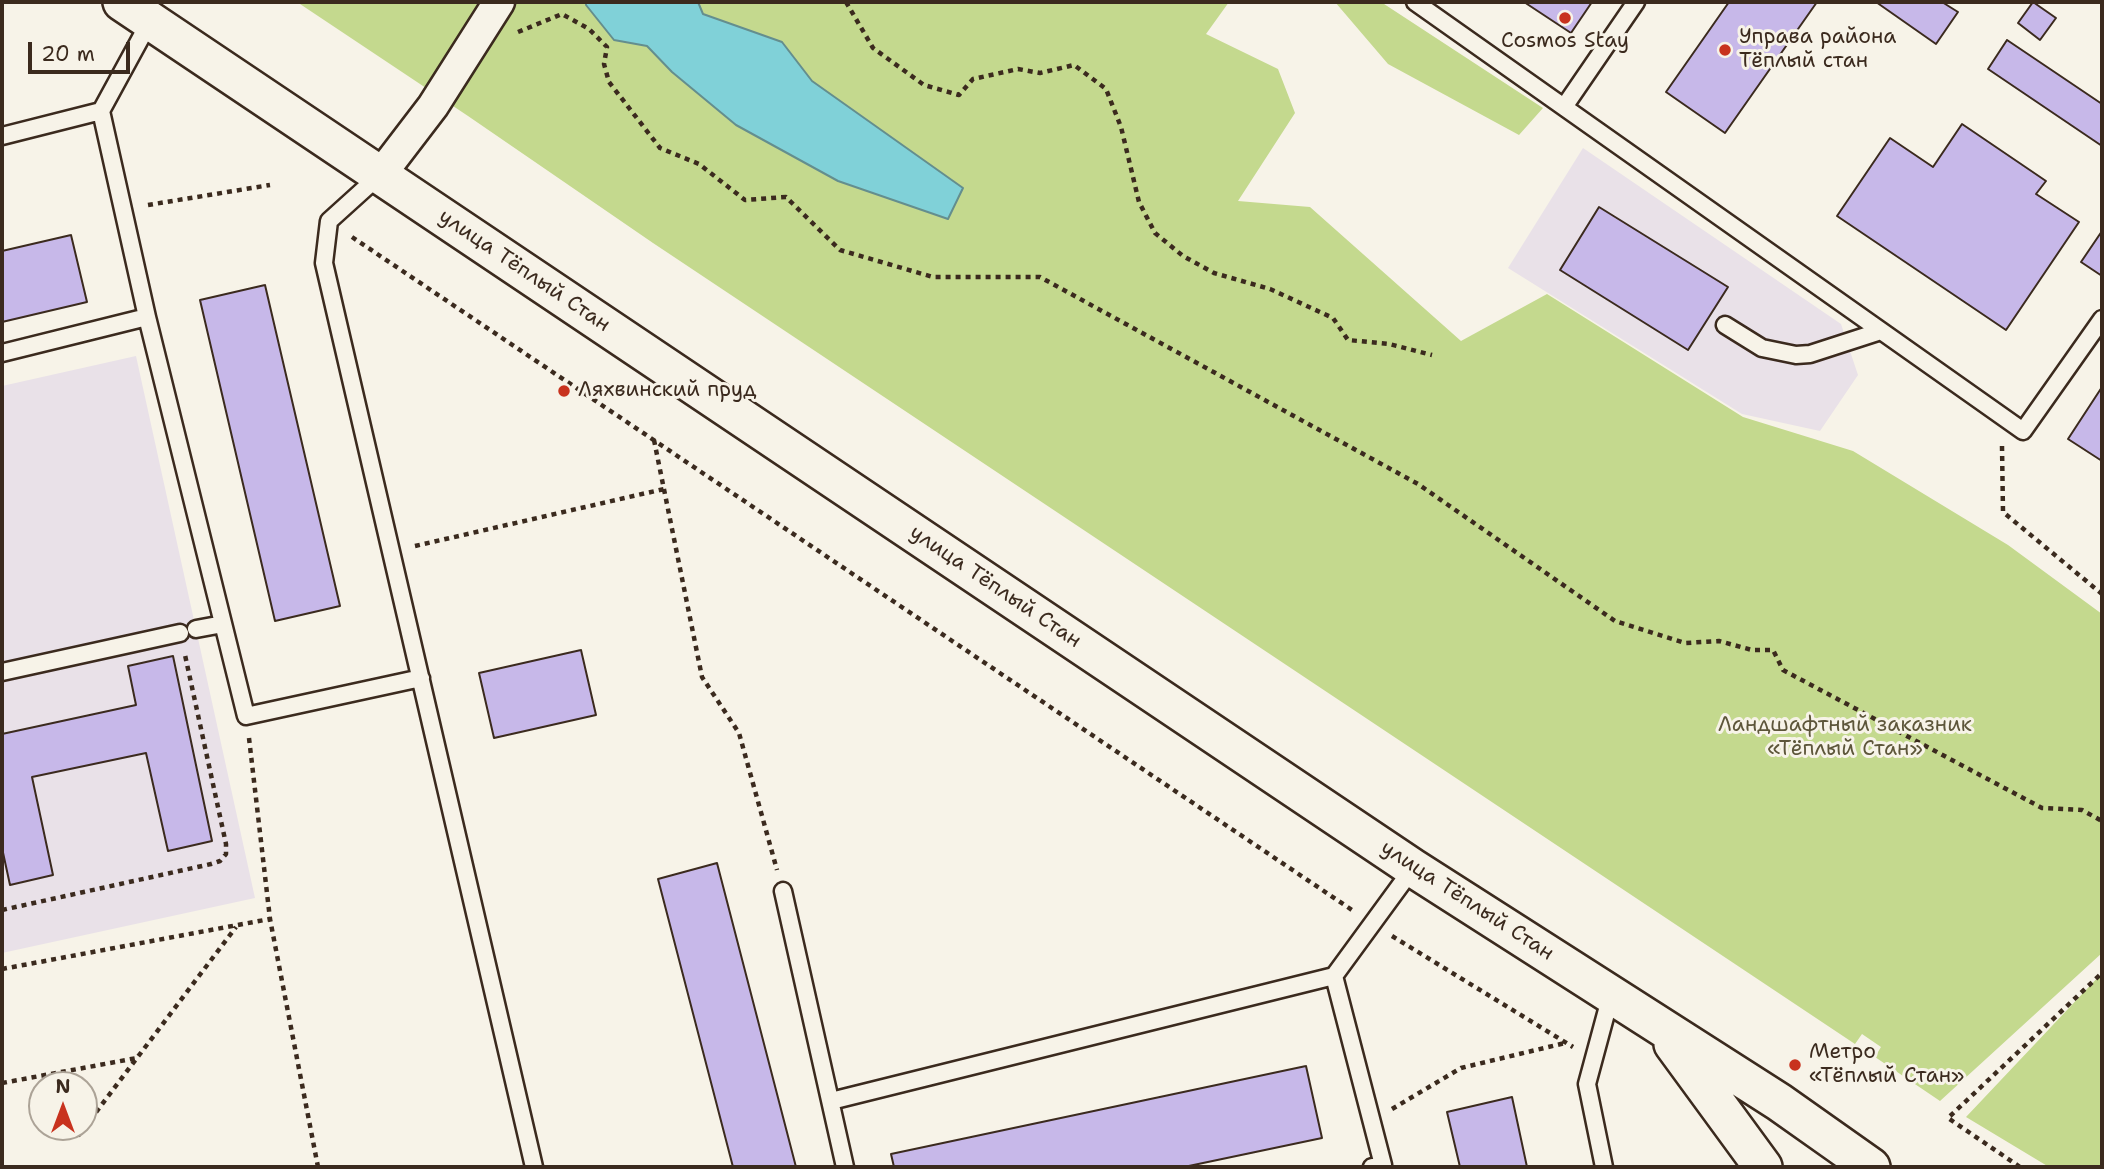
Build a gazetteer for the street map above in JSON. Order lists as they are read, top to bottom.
{
  "streets": {
    "street": ["улица Тёплый Стан"]
  },
  "parks": ["Ландшафтный заказник «Тёплый Стан»"],
  "places": [
    "Cosmos Stay",
    "Управа района Тёплый стан",
    "Ляхвинский пруд",
    "Метро «Тёплый Стан»"
  ],
  "scale_bar": "20 m",
  "north": "top"
}
